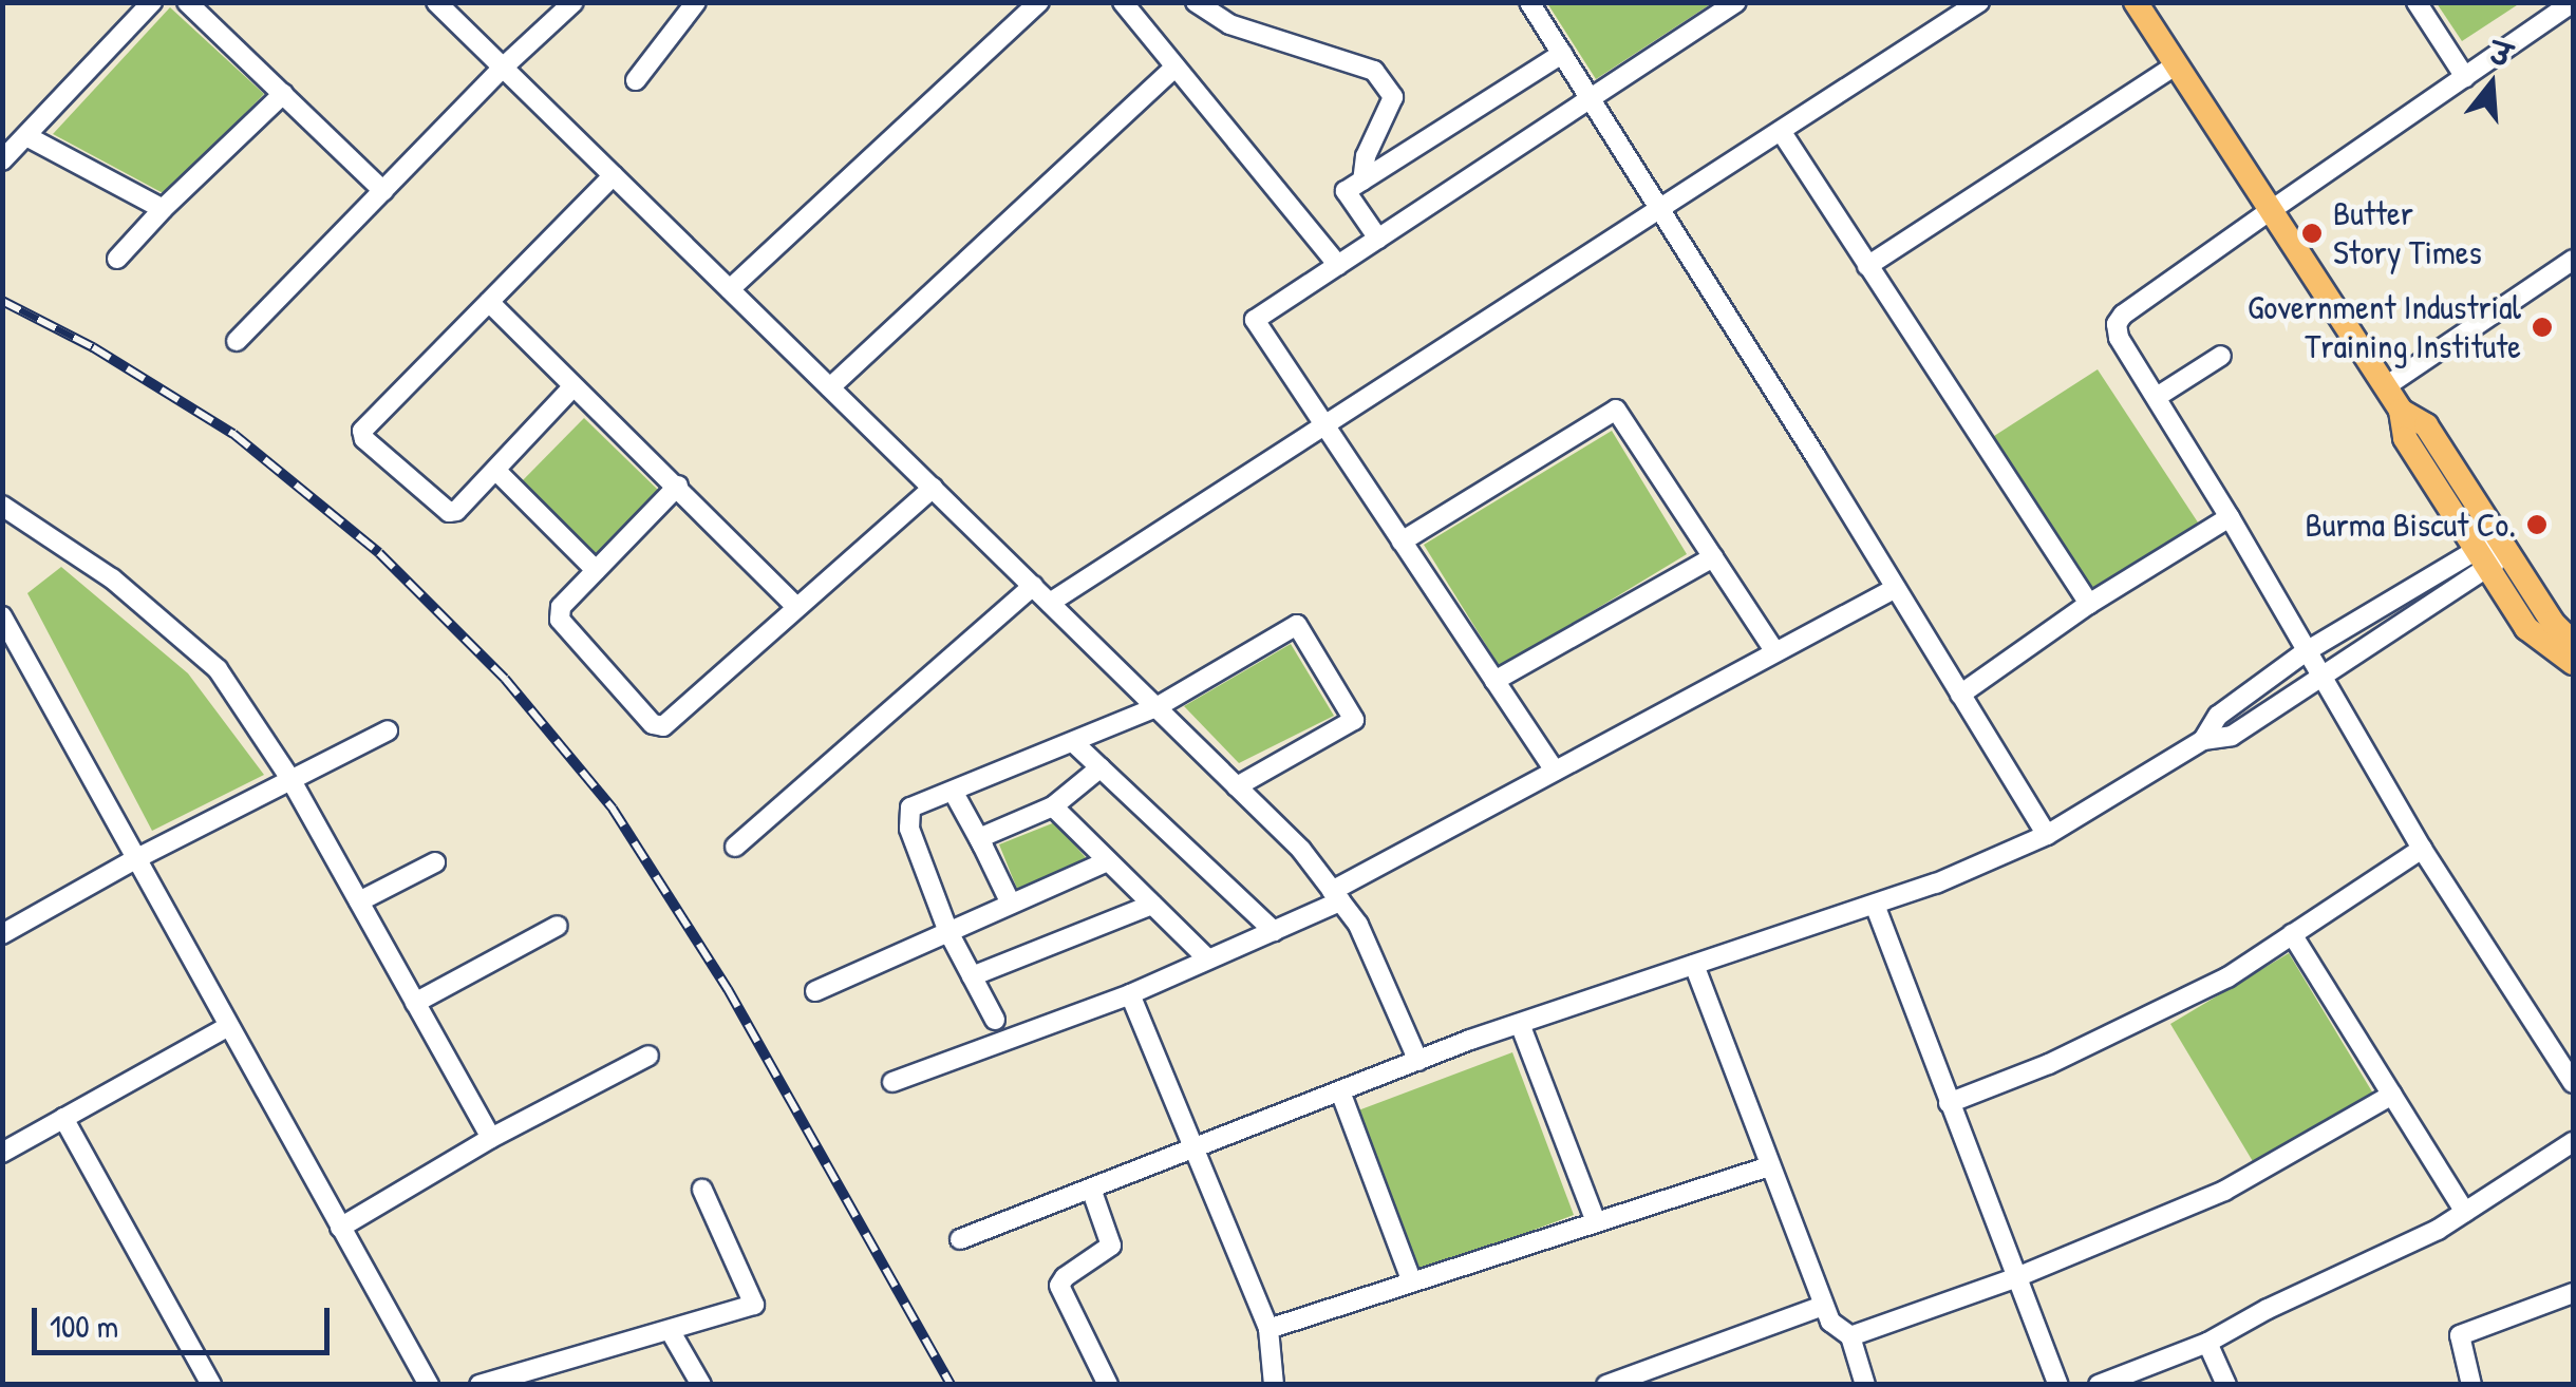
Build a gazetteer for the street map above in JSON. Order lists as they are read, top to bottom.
{
  "places": ["Butter Story Times", "Government Industrial Training Institute", "Burma Biscut Co."],
  "scale_bar": "100 m",
  "north": "top"
}
